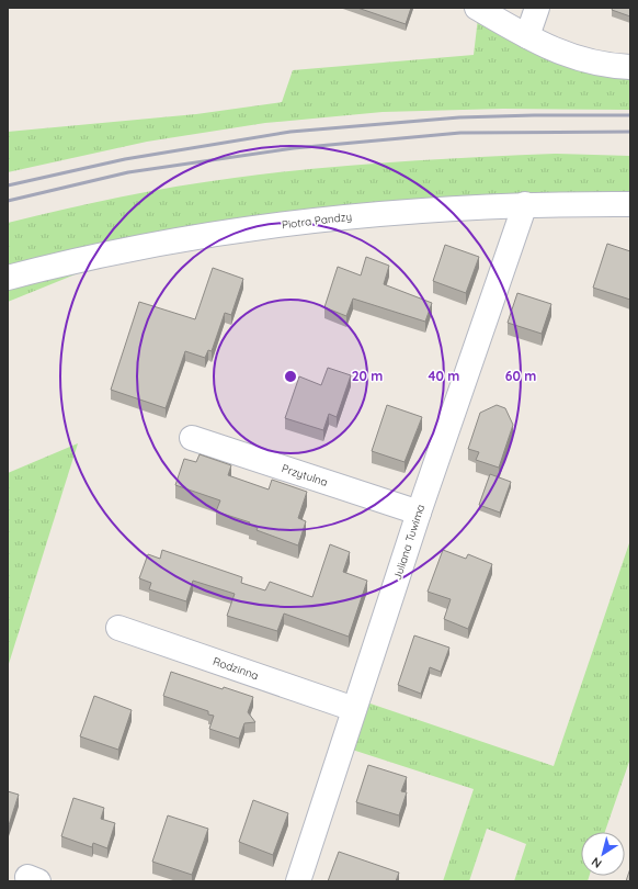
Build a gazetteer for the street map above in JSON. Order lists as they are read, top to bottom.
{
  "streets": {
    "street": [
      "Piotra Pandzy",
      "Przytulna",
      "Juliana Tuwima",
      "Rodzinna"
    ]
  },
  "crossings": [
    ["Piotra Pandzy", "Juliana Tuwima"],
    ["Przytulna", "Juliana Tuwima"],
    ["Juliana Tuwima", "Rodzinna"]
  ],
  "north": "bottom left",
  "rings": ["20 m", "40 m", "60 m"]
}
